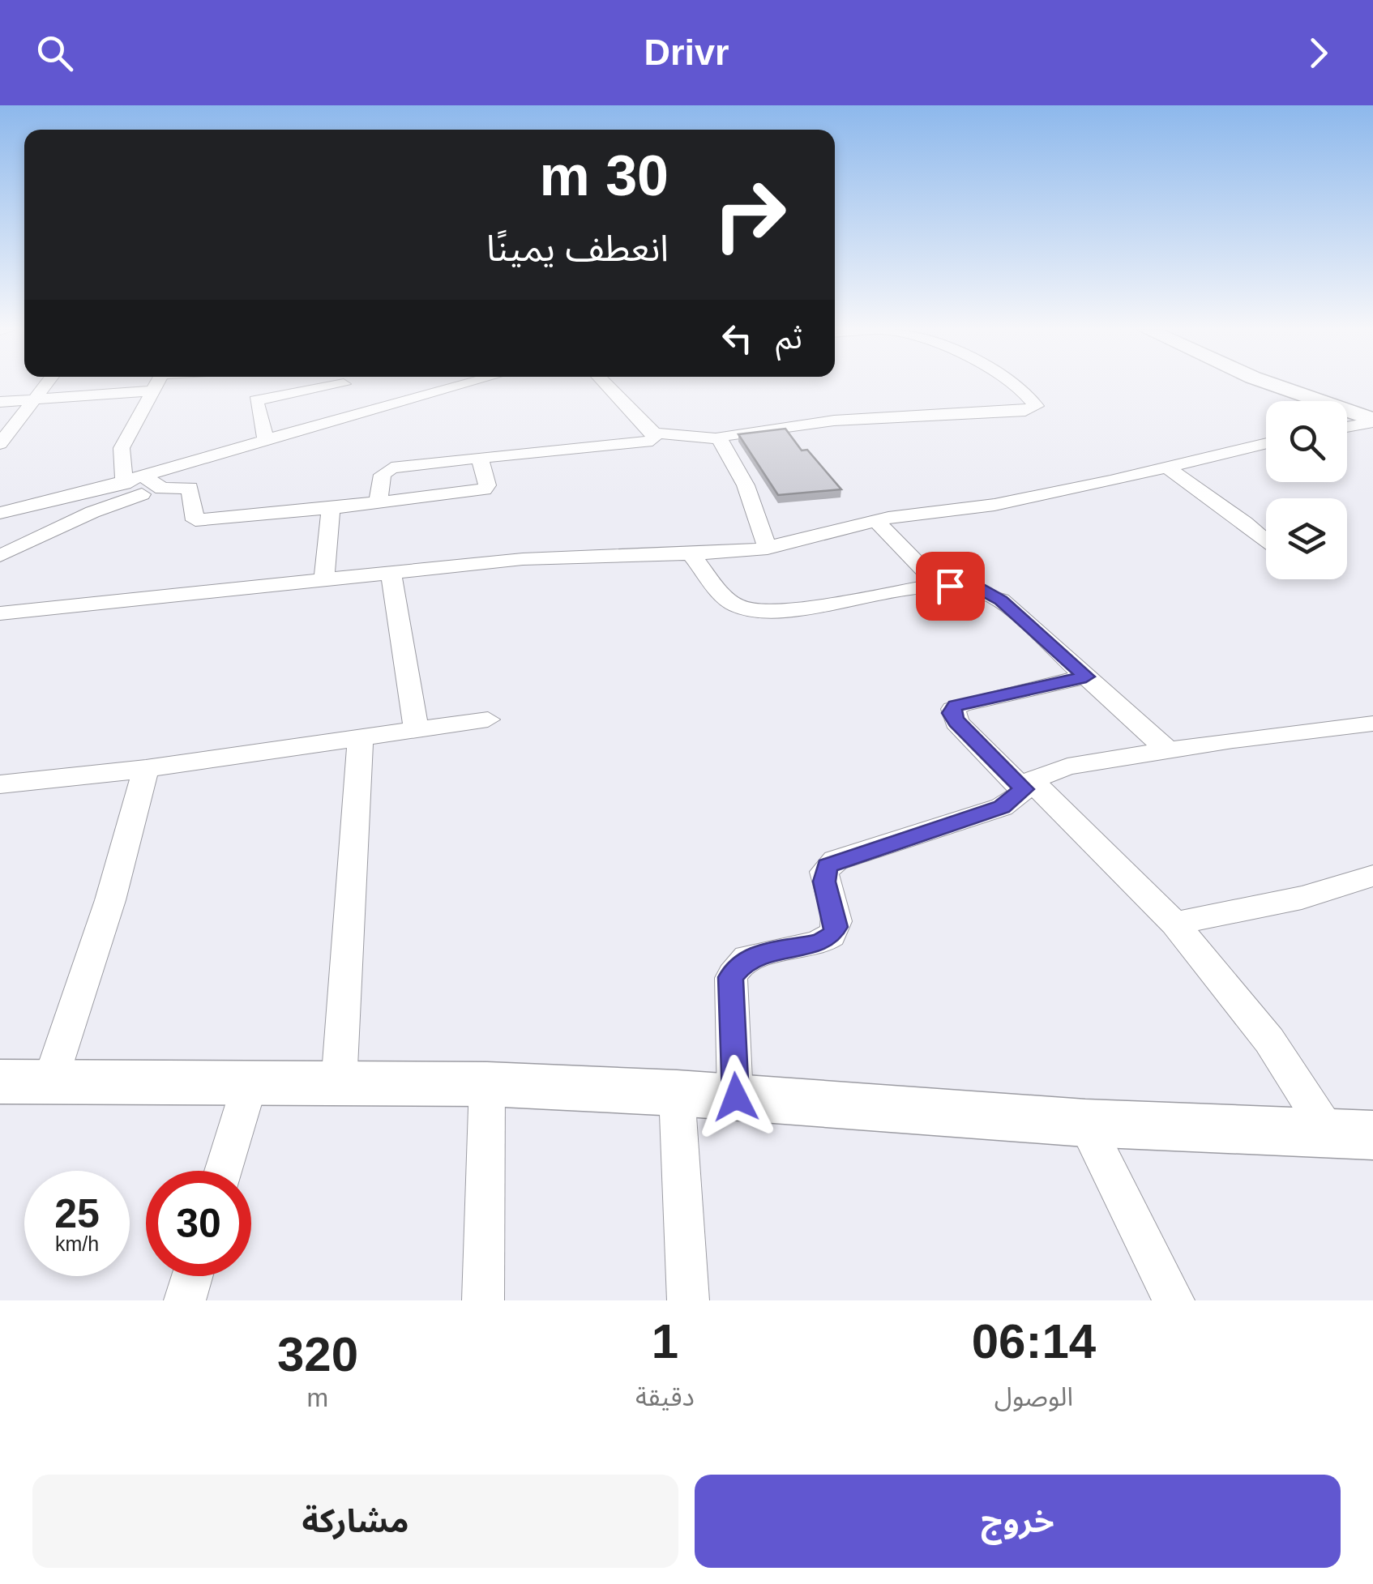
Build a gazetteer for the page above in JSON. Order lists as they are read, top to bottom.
{
  "page": {
    "header": "Drivr",
    "turn": ["30 m", "انعطف يمينًا"],
    "then": "ثم",
    "speed": "25 km/h",
    "limit": "30",
    "eta": [
      "06:14",
      "الوصول",
      "1",
      "دقيقة",
      "320",
      "m"
    ],
    "buttons": ["خروج", "مشاركة"]
  }
}
